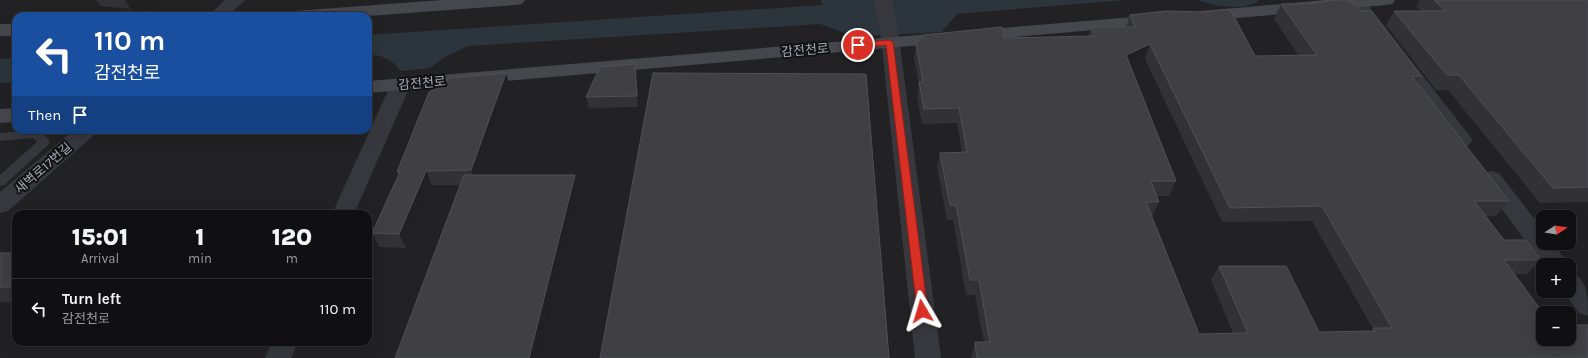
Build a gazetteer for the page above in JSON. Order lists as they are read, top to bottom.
{
  "streets": {
    "street": ["감전천로", "새벽로17번길"]
  },
  "north": "right",
  "page": {
    "turn": ["110 m", "감전천로"],
    "then": "Then",
    "map_buttons": ["+", "−"],
    "eta": [
      "15:01",
      "Arrival",
      "1",
      "min",
      "120",
      "m"
    ],
    "list": [
      {
        "name": "Turn left",
        "note": "감전천로",
        "value": "110 m"
      }
    ]
  }
}
